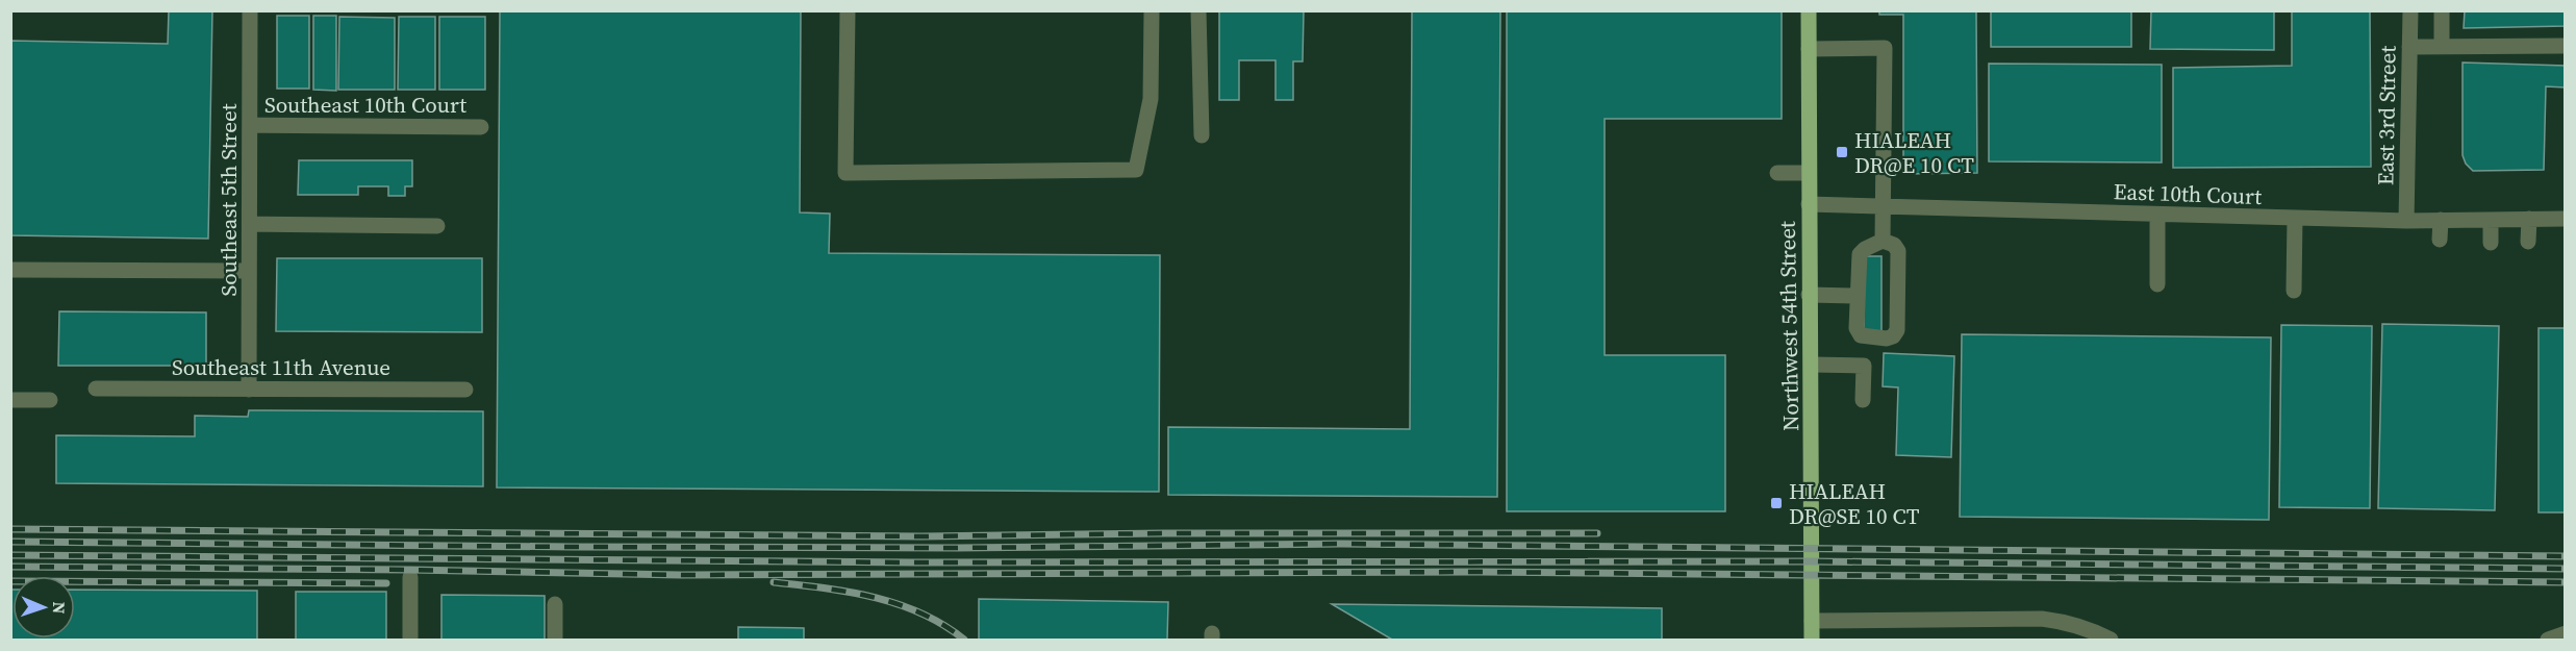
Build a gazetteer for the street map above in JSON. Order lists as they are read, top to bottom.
{
  "streets": {
    "main road": ["Northwest 54th Street"],
    "street": [
      "Southeast 10th Court",
      "East 3rd Street",
      "East 10th Court",
      "Southeast 5th Street",
      "Southeast 11th Avenue"
    ]
  },
  "crossings": [
    ["Southeast 10th Court", "Southeast 5th Street"],
    ["East 3rd Street", "East 10th Court"],
    ["East 10th Court", "Northwest 54th Street"],
    ["Southeast 5th Street", "Southeast 11th Avenue"]
  ],
  "places": {
    "transit": ["HIALEAH DR@E 10 CT", "HIALEAH DR@SE 10 CT"]
  },
  "north": "right"
}
